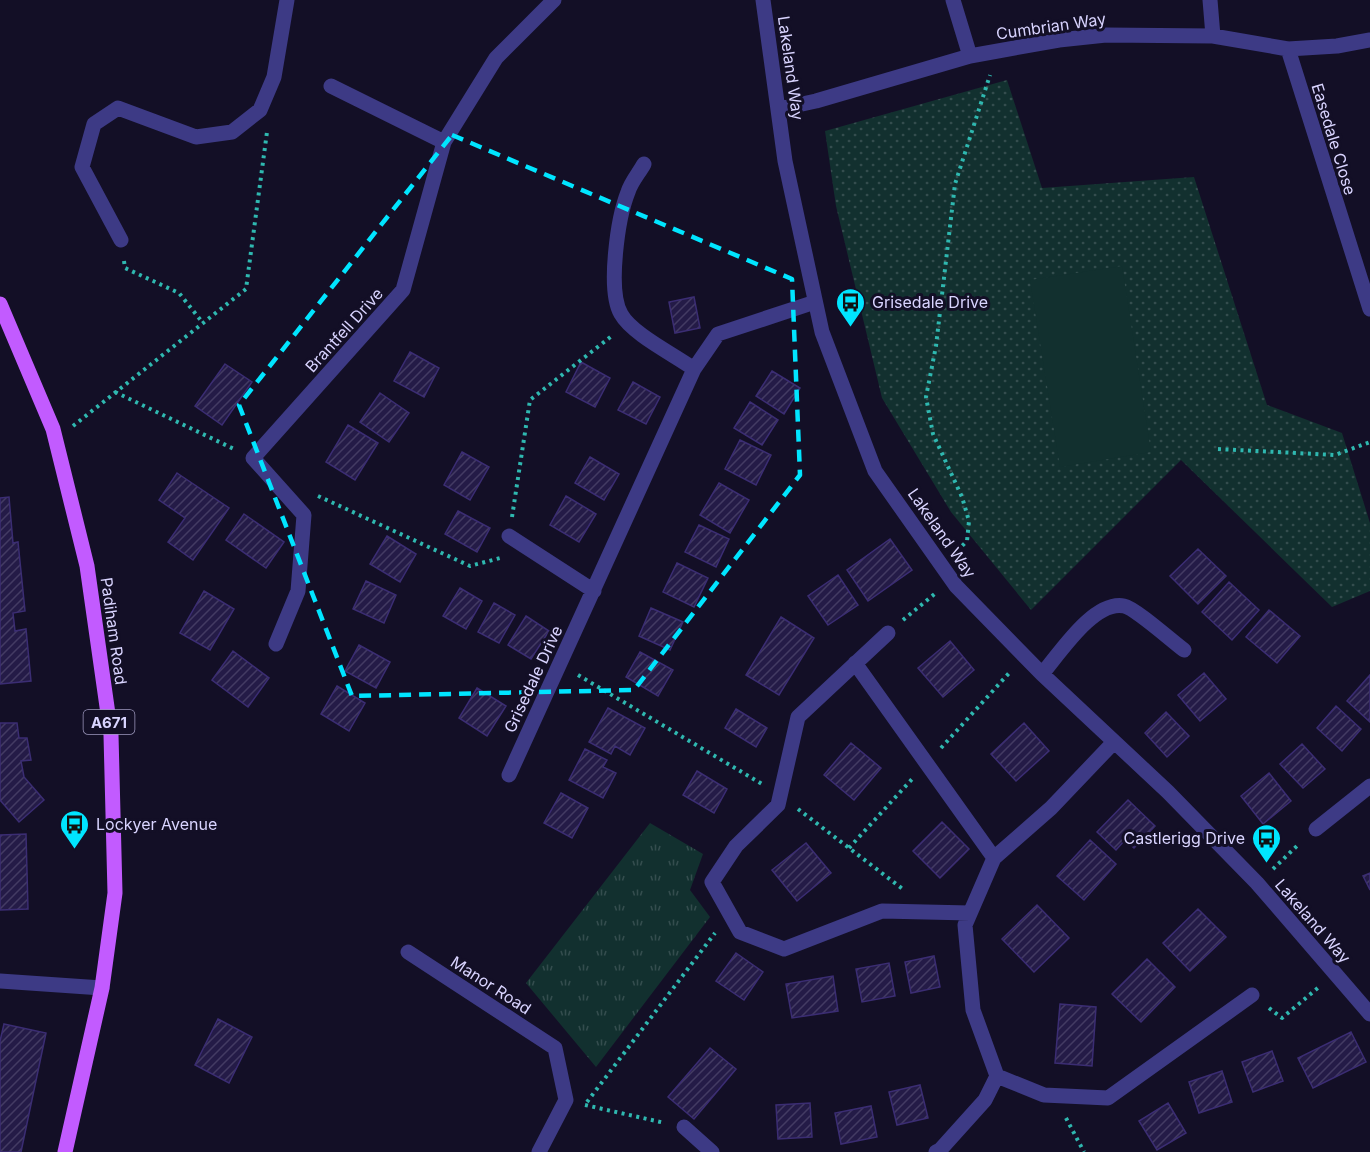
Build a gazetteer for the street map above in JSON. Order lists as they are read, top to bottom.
{
  "streets": {
    "main road": ["Padiham Road", "A671"],
    "street": [
      "Cumbrian Way",
      "Lakeland Way",
      "Easedale Close",
      "Brantfell Drive",
      "Grisedale Drive",
      "Manor Road"
    ]
  },
  "crossings": [
    ["Cumbrian Way", "Lakeland Way"],
    ["Cumbrian Way", "Easedale Close"],
    ["Lakeland Way", "Grisedale Drive"]
  ],
  "places": {
    "bus stop": ["Grisedale Drive", "Lockyer Avenue", "Castlerigg Drive"]
  }
}
